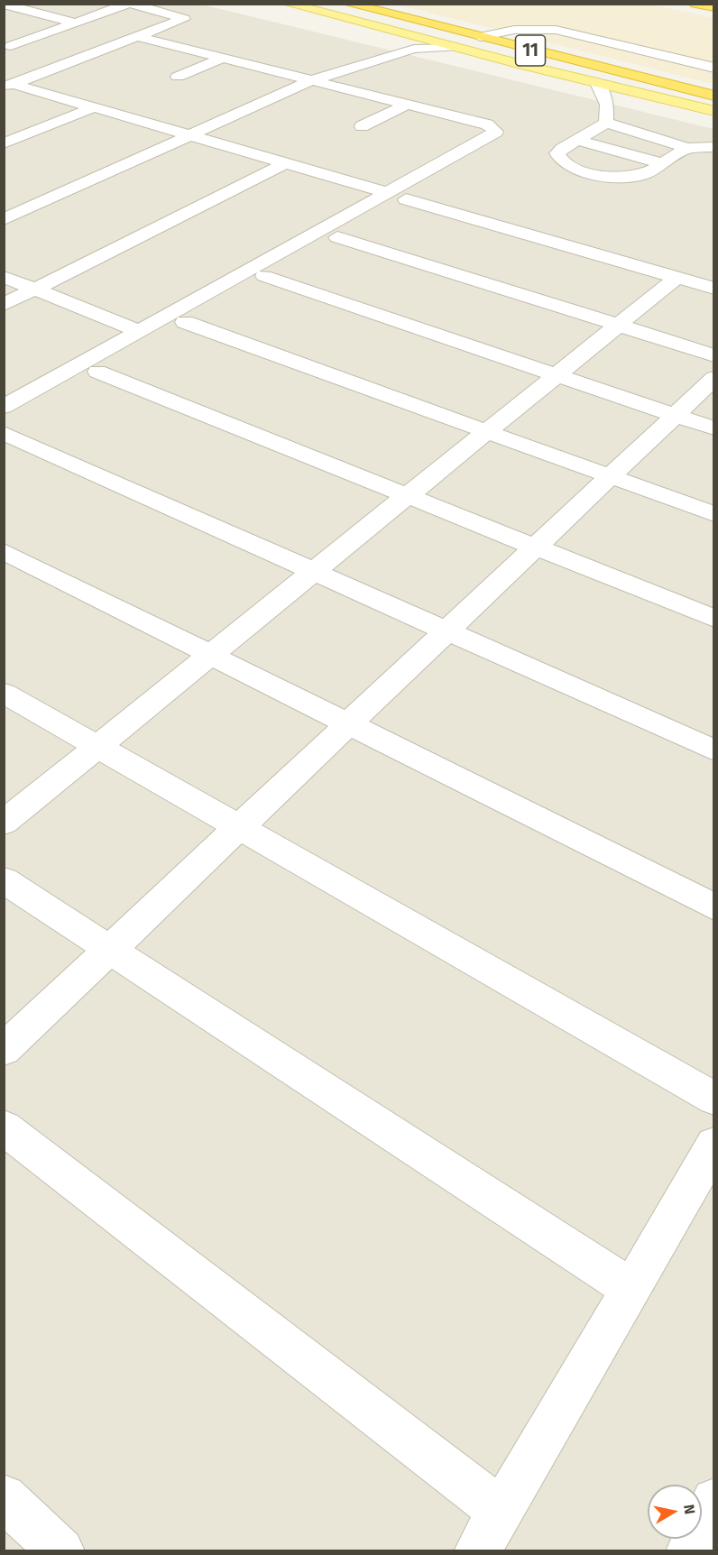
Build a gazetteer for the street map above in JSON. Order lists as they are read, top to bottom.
{
  "streets": {
    "highway": ["11"]
  },
  "north": "right"
}
